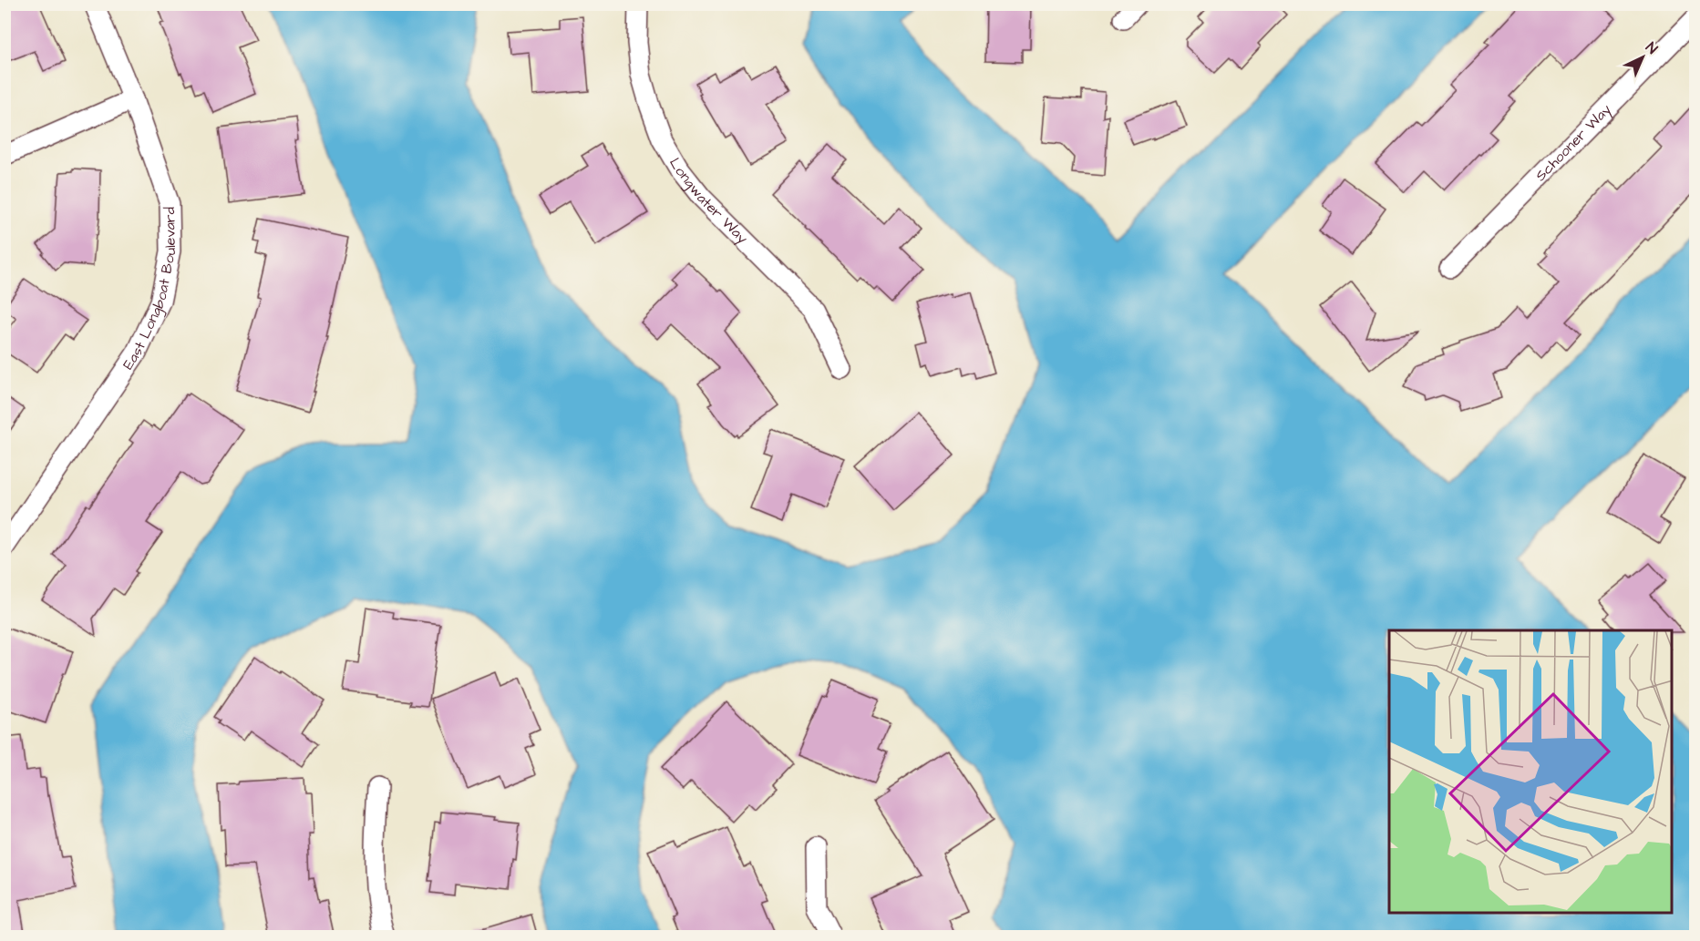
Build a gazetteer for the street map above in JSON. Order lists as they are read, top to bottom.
{
  "streets": {
    "street": ["Schooner Way", "Longwater Way", "East Longboat Boulevard"]
  },
  "north": "top right"
}
